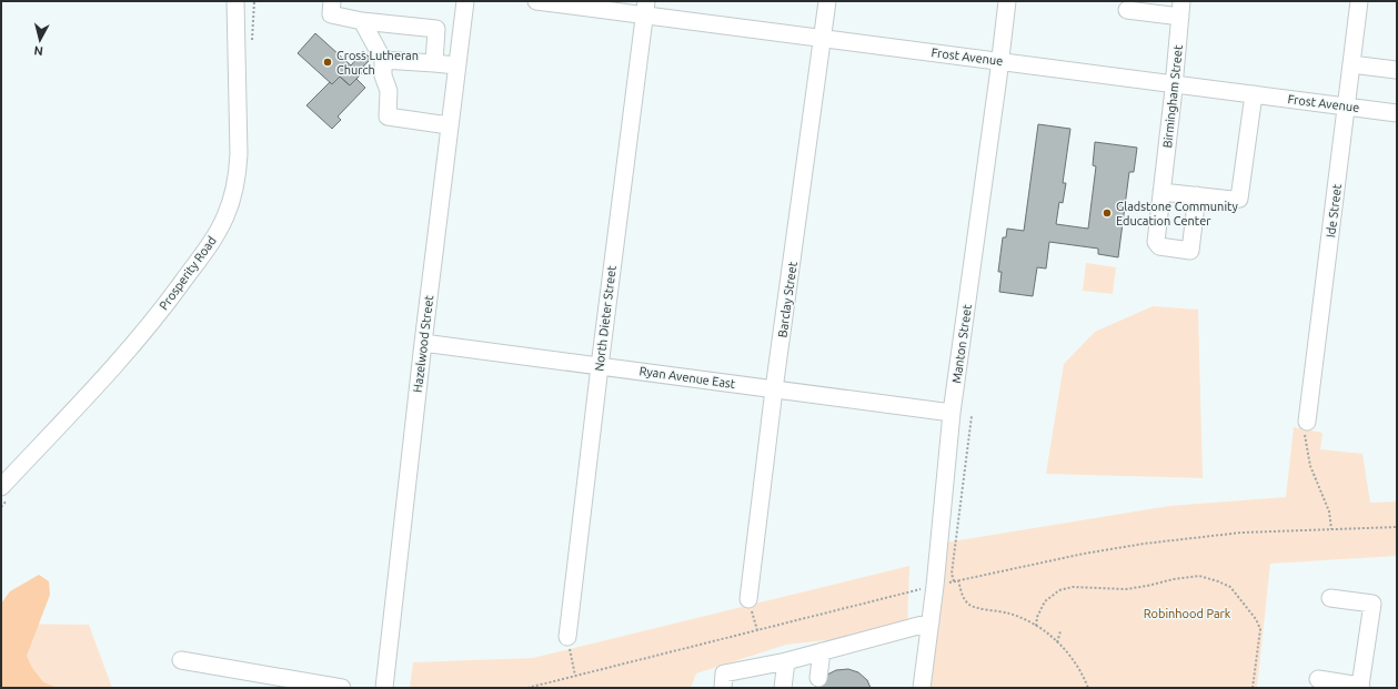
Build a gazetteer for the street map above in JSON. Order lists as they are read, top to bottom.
{
  "streets": {
    "street": [
      "Frost Avenue",
      "Birmingham Street",
      "Ide Street",
      "Prosperity Road",
      "Barclay Street",
      "North Dieter Street",
      "Hazelwood Street",
      "Manton Street",
      "Ryan Avenue East"
    ]
  },
  "crossings": [
    ["Frost Avenue", "Birmingham Street"],
    ["Frost Avenue", "Ide Street"],
    ["Frost Avenue", "Barclay Street"],
    ["Frost Avenue", "North Dieter Street"],
    ["Frost Avenue", "Manton Street"],
    ["Barclay Street", "Ryan Avenue East"],
    ["North Dieter Street", "Ryan Avenue East"],
    ["Hazelwood Street", "Ryan Avenue East"],
    ["Manton Street", "Ryan Avenue East"]
  ],
  "parks": ["Robinhood Park"],
  "places": ["Cross Lutheran Church", "Gladstone Community Education Center"],
  "north": "bottom"
}
